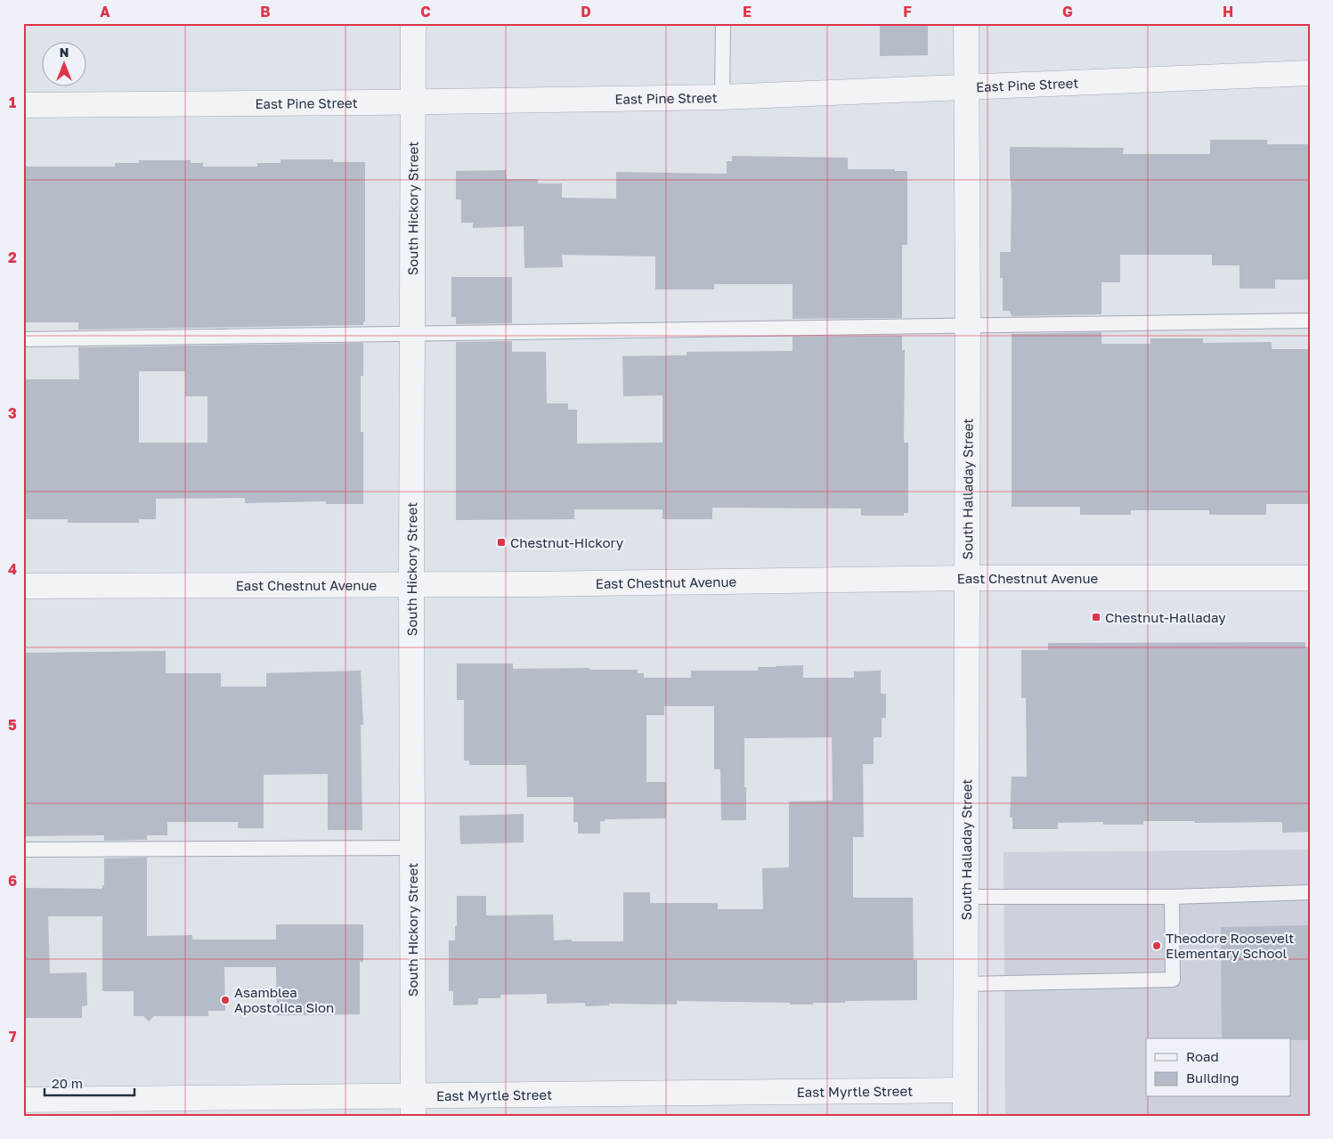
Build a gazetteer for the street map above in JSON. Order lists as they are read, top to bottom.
{
  "streets": {
    "street": [
      "East Pine Street",
      "South Hickory Street",
      "South Halladay Street",
      "East Chestnut Avenue",
      "East Myrtle Street"
    ]
  },
  "crossings": [
    ["East Pine Street", "South Hickory Street"],
    ["East Pine Street", "South Halladay Street"],
    ["South Hickory Street", "East Chestnut Avenue"],
    ["South Hickory Street", "East Myrtle Street"],
    ["South Halladay Street", "East Chestnut Avenue"],
    ["South Halladay Street", "East Myrtle Street"]
  ],
  "places": {
    "transit": ["Chestnut-Hickory", "Chestnut-Halladay"],
    "other": ["Theodore Roosevelt Elementary School", "Asamblea Apostolica Sion"]
  },
  "legend": ["Road", "Building"],
  "scale_bar": "20 m",
  "north": "top",
  "grid": {
    "columns": [
      "A",
      "B",
      "C",
      "D",
      "E",
      "F",
      "G",
      "H"
    ],
    "rows": [
      "1",
      "2",
      "3",
      "4",
      "5",
      "6",
      "7"
    ]
  }
}
